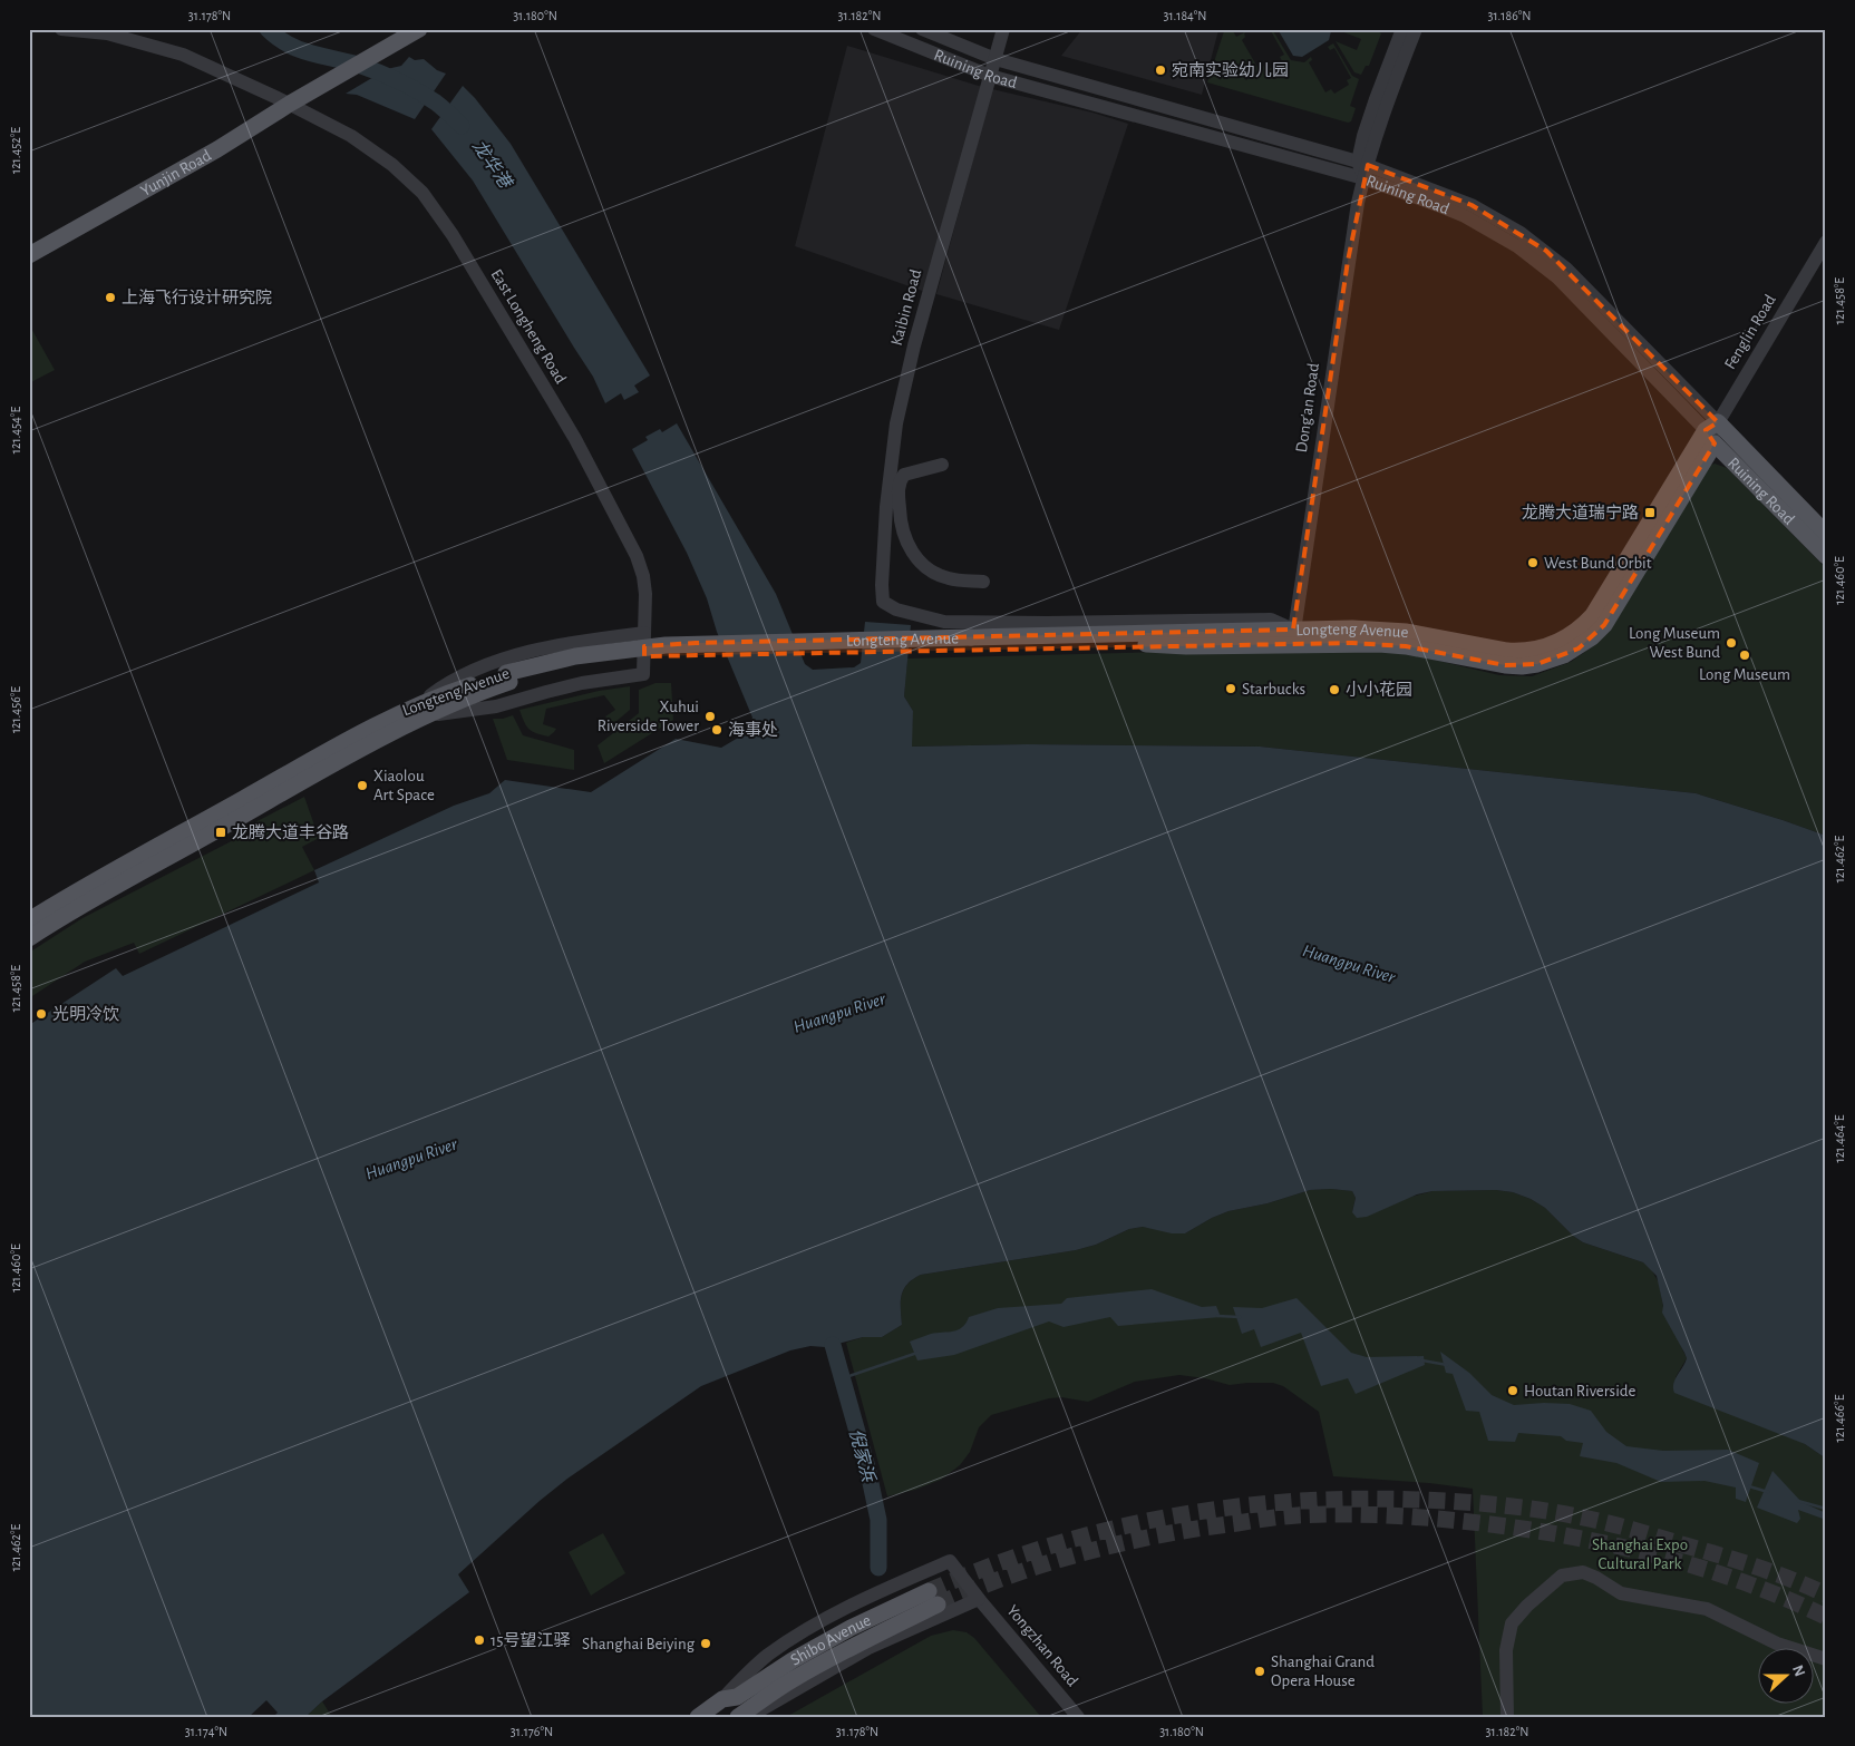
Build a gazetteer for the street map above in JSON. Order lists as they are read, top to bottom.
{
  "streets": {
    "main road": [
      "Ruining Road",
      "Yunjin Road",
      "Longteng Avenue",
      "Shibo Avenue"
    ],
    "street": [
      "Kaibin Road",
      "East Longheng Road",
      "Fenglin Road",
      "Dong'an Road",
      "Yongzhan Road"
    ]
  },
  "crossings": [
    ["Ruining Road", "Kaibin Road"],
    ["Ruining Road", "Fenglin Road"],
    ["Ruining Road", "Dong'an Road"],
    ["Ruining Road", "Longteng Avenue"],
    ["Yunjin Road", "East Longheng Road"],
    ["Kaibin Road", "Dong'an Road"],
    ["Kaibin Road", "Longteng Avenue"],
    ["East Longheng Road", "Longteng Avenue"],
    ["Fenglin Road", "Longteng Avenue"],
    ["Dong'an Road", "Longteng Avenue"],
    ["Shibo Avenue", "Yongzhan Road"]
  ],
  "water": ["龙华港", "Huangpu River", "倪家浜"],
  "parks": ["Shanghai Expo Cultural Park"],
  "places": {
    "other": [
      "宛南实验幼儿园",
      "上海飞行设计研究院",
      "West Bund Orbit",
      "Long Museum West Bund",
      "Long Museum",
      "Starbucks",
      "小小花园",
      "Xuhui Riverside Tower",
      "海事处",
      "Xiaolou Art Space",
      "光明冷饮",
      "Houtan Riverside",
      "15号望江驿",
      "Shanghai Beiying",
      "Shanghai Grand Opera House"
    ],
    "transit": ["龙腾大道瑞宁路", "龙腾大道丰谷路"]
  },
  "north": "right",
  "coordinates": [
    "31.178°N",
    "31.180°N",
    "31.182°N",
    "31.184°N",
    "31.186°N",
    "121.452°E",
    "121.458°E",
    "121.454°E",
    "121.460°E",
    "121.456°E",
    "121.462°E",
    "121.464°E",
    "121.466°E",
    "31.174°N",
    "31.176°N"
  ]
}
